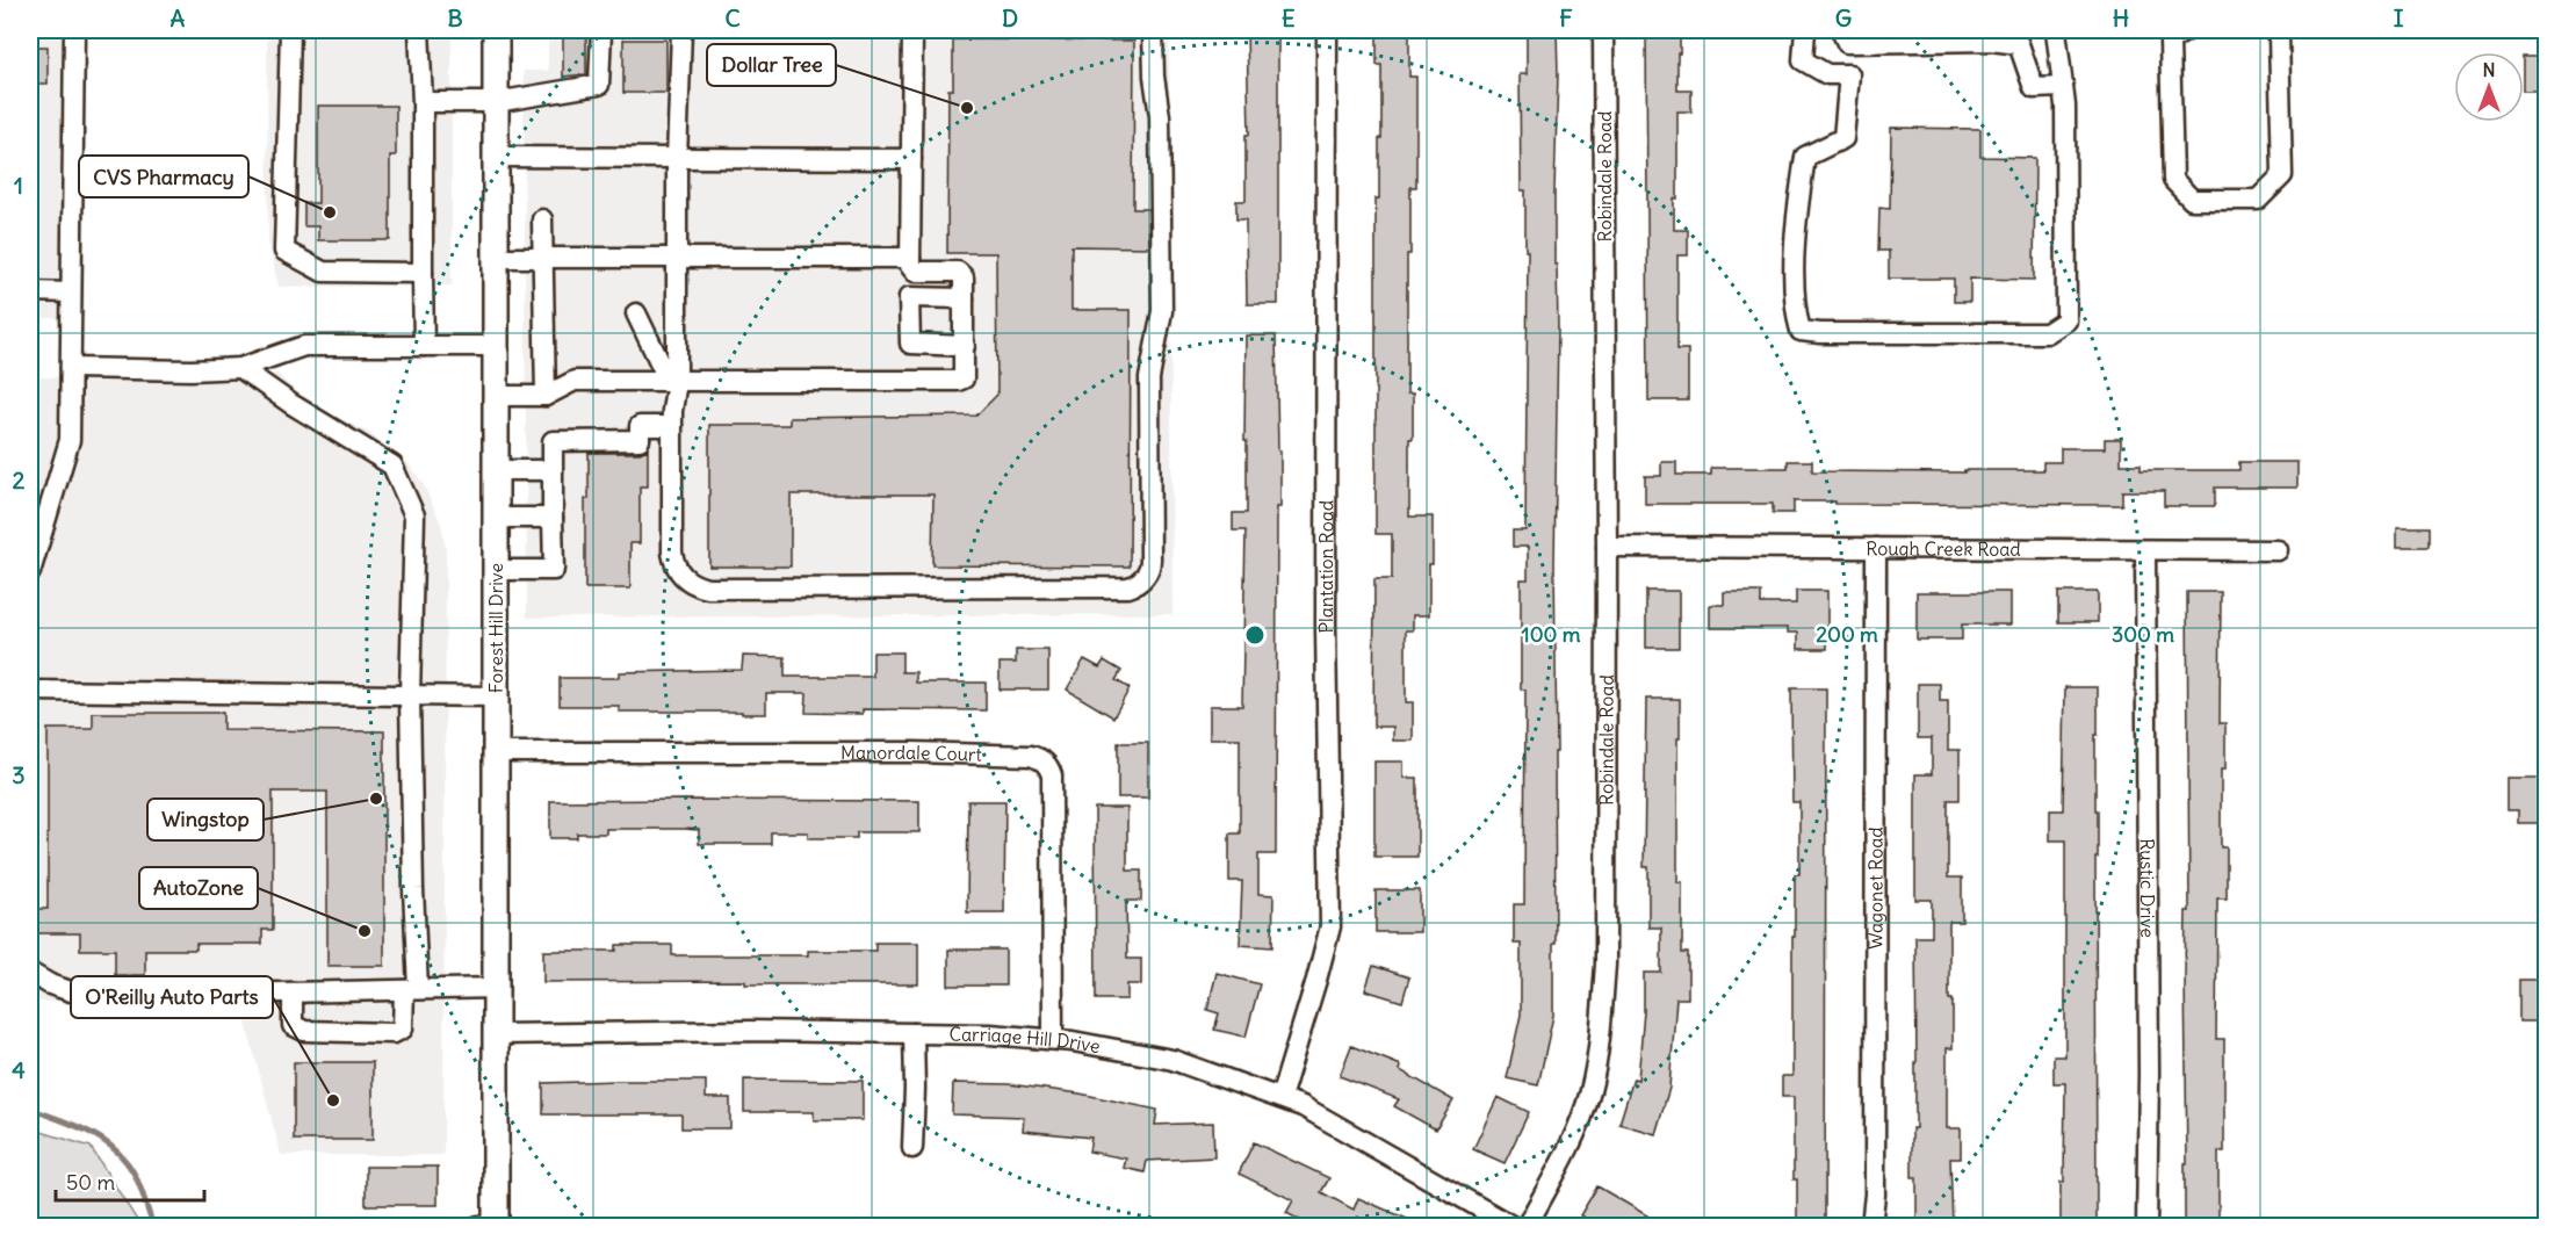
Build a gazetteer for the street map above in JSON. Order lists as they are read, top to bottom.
{
  "streets": {
    "main road": ["Forest Hill Drive"],
    "street": [
      "Robindale Road",
      "Rough Creek Road",
      "Plantation Road",
      "Manordale Court",
      "Wagonet Road",
      "Rustic Drive",
      "Carriage Hill Drive"
    ]
  },
  "crossings": [
    ["Robindale Road", "Rough Creek Road"],
    ["Rough Creek Road", "Wagonet Road"],
    ["Rough Creek Road", "Rustic Drive"],
    ["Plantation Road", "Carriage Hill Drive"],
    ["Forest Hill Drive", "Manordale Court"],
    ["Forest Hill Drive", "Carriage Hill Drive"],
    ["Manordale Court", "Carriage Hill Drive"]
  ],
  "places": [
    "Dollar Tree",
    "CVS Pharmacy",
    "Wingstop",
    "AutoZone",
    "O'Reilly Auto Parts"
  ],
  "scale_bar": "50 m",
  "north": "top",
  "grid": {
    "columns": [
      "A",
      "B",
      "C",
      "D",
      "E",
      "F",
      "G",
      "H",
      "I"
    ],
    "rows": [
      "1",
      "2",
      "3",
      "4"
    ]
  },
  "rings": ["100 m", "200 m", "300 m"]
}
